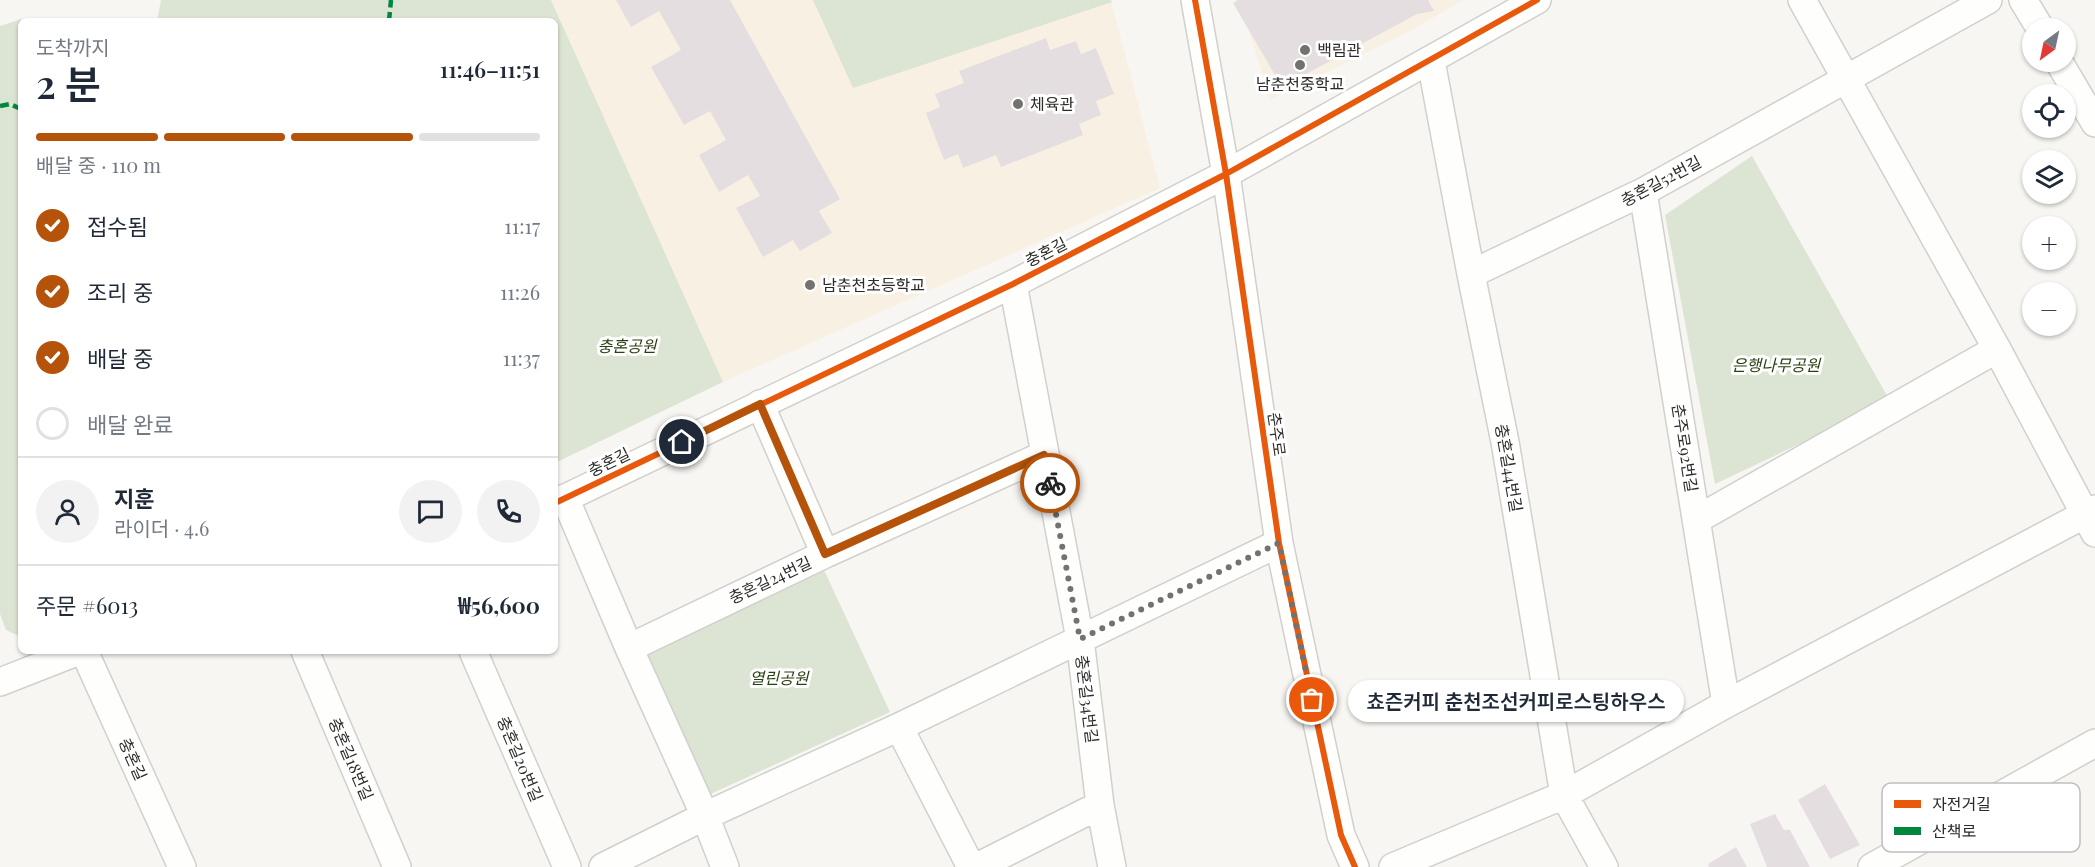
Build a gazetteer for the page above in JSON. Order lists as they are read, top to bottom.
{
  "streets": {
    "street": [
      "충혼길52번길",
      "충혼길",
      "춘주로",
      "춘주로92번길",
      "충혼길44번길",
      "충혼길24번길",
      "충혼길34번길",
      "충혼길18번길",
      "충혼길20번길"
    ]
  },
  "crossings": [
    ["충혼길52번길", "춘주로92번길"],
    ["충혼길52번길", "충혼길44번길"],
    ["충혼길", "춘주로"],
    ["충혼길", "충혼길44번길"],
    ["충혼길", "충혼길34번길"],
    ["충혼길24번길", "충혼길34번길"]
  ],
  "parks": ["충혼공원", "은행나무공원", "열린공원"],
  "places": [
    "백림관",
    "남춘천중학교",
    "체육관",
    "남춘천초등학교",
    "쵸즌커피 춘천조선커피로스팅하우스"
  ],
  "legend": ["자전거길", "산책로"],
  "north": "bottom left",
  "page": {
    "map_buttons": ["+", "−"],
    "heading": ["2 분", "도착까지", "11:46–11:51"],
    "panel": [
      "지훈",
      "라이더 · 4.6",
      "주문 #6013",
      "₩56,600"
    ],
    "bar": "배달 중 · 110 m",
    "list": [
      ["접수됨", "11:17"],
      ["조리 중", "11:26"],
      ["배달 중", "11:37"],
      "배달 완료"
    ],
    "bubble": "쵸즌커피 춘천조선커피로스팅하우스"
  }
}
